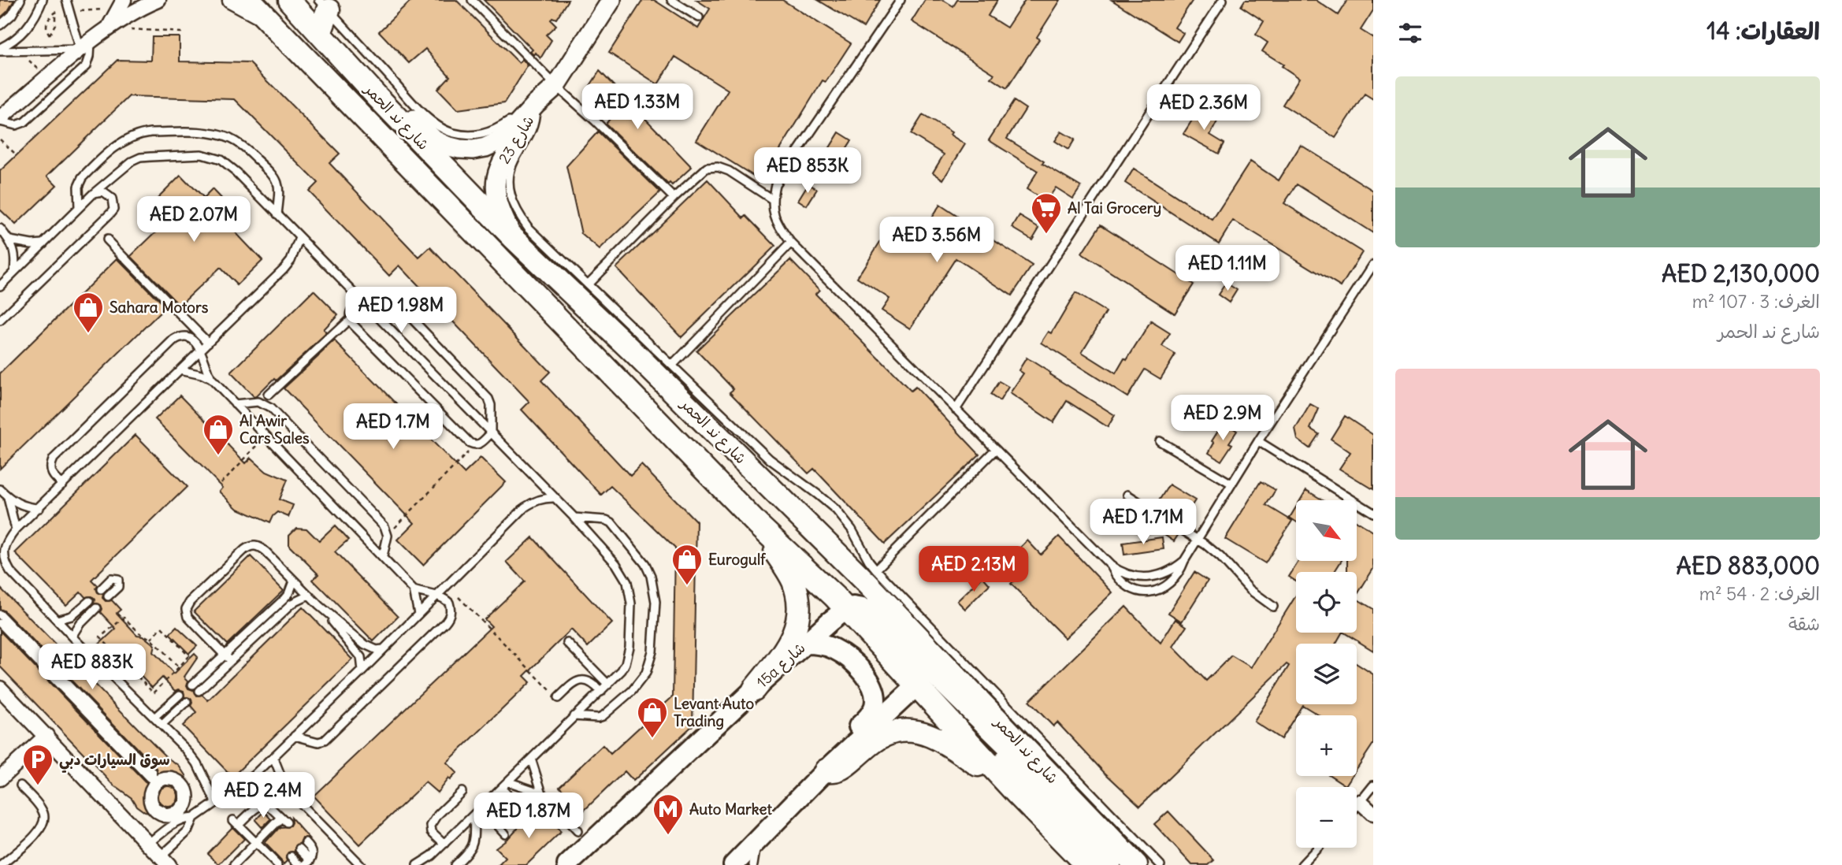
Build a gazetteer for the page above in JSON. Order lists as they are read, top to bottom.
{
  "streets": {
    "main road": ["شارع ند الحمر", "15a شارع"],
    "street": ["شارع 23"]
  },
  "crossings": [
    ["شارع ند الحمر", "شارع 23"],
    ["شارع ند الحمر", "15a شارع"]
  ],
  "places": {
    "supermarket": ["Al Tai Grocery"],
    "shop": [
      "Sahara Motors",
      "Al Awir Cars Sales",
      "Eurogulf",
      "Levant Auto Trading"
    ],
    "parking": ["سوق السيارات دبي"],
    "metro station": ["Auto Market"]
  },
  "north": "bottom right",
  "page": {
    "heading": "العقارات: 14",
    "list": [
      {
        "name": "AED 2,130,000",
        "note": "الغرف: 3 · 107 m² · شارع ند الحمر"
      },
      {
        "name": "AED 883,000",
        "note": "الغرف: 2 · 54 m² · شقة"
      }
    ],
    "price": [
      "AED 1.33M",
      "AED 2.36M",
      "AED 853K",
      "AED 2.07M",
      "AED 3.56M",
      "AED 1.11M",
      "AED 1.98M",
      "AED 2.9M",
      "AED 1.7M",
      "AED 1.71M",
      "AED 2.13M",
      "AED 883K",
      "AED 2.4M",
      "AED 1.87M"
    ],
    "map_buttons": ["+", "−"]
  }
}
